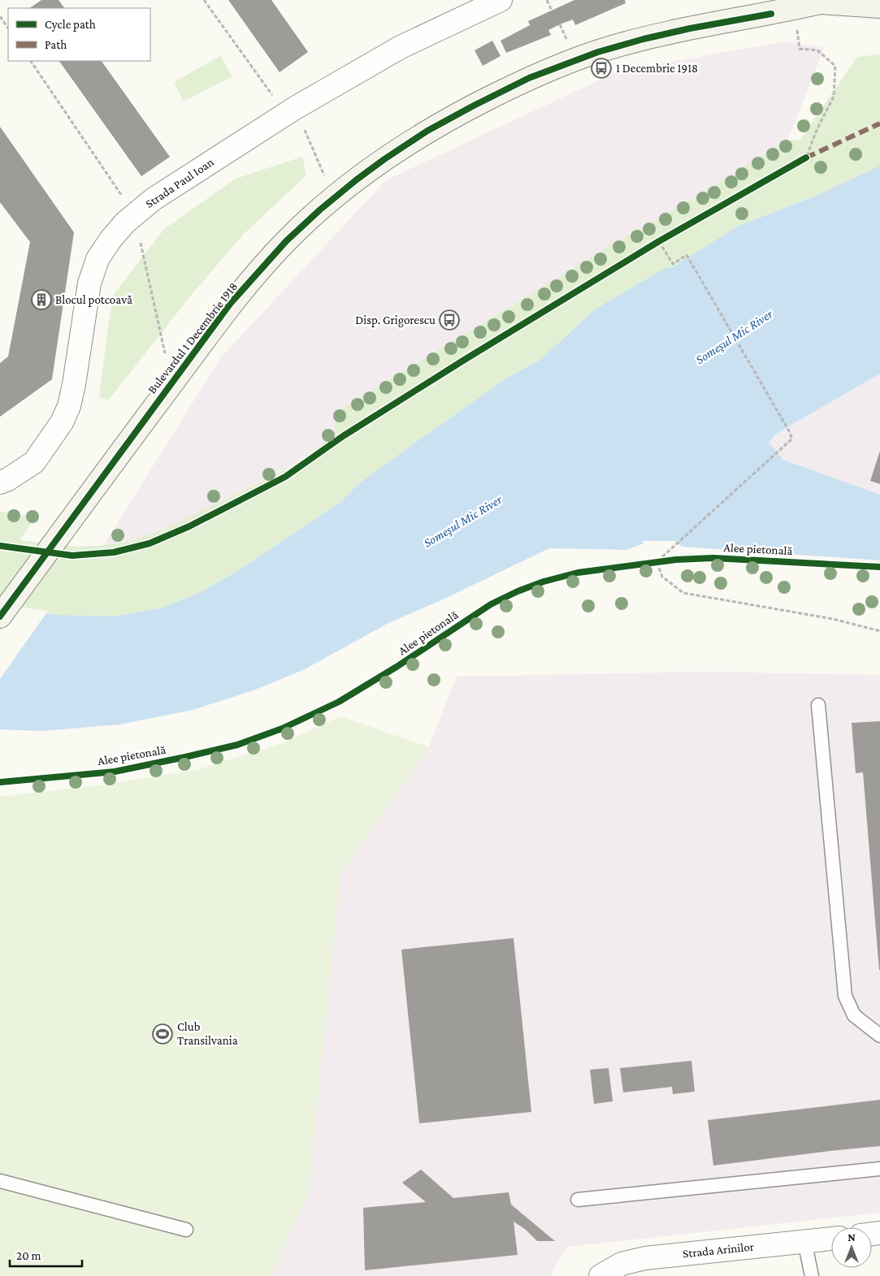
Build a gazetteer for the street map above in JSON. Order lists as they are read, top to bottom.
{
  "streets": {
    "main road": ["Bulevardul 1 Decembrie 1918"],
    "street": ["Strada Paul Ioan", "Strada Arinilor"],
    "cycle path": ["Alee pietonală"]
  },
  "water": ["Someşul Mic River"],
  "places": {
    "bus stop": ["1 Decembrie 1918", "Disp. Grigorescu"],
    "building": ["Blocul potcoavă"],
    "sports": ["Club Transilvania"]
  },
  "legend": ["Cycle path", "Path"],
  "scale_bar": "20 m",
  "north": "top"
}
